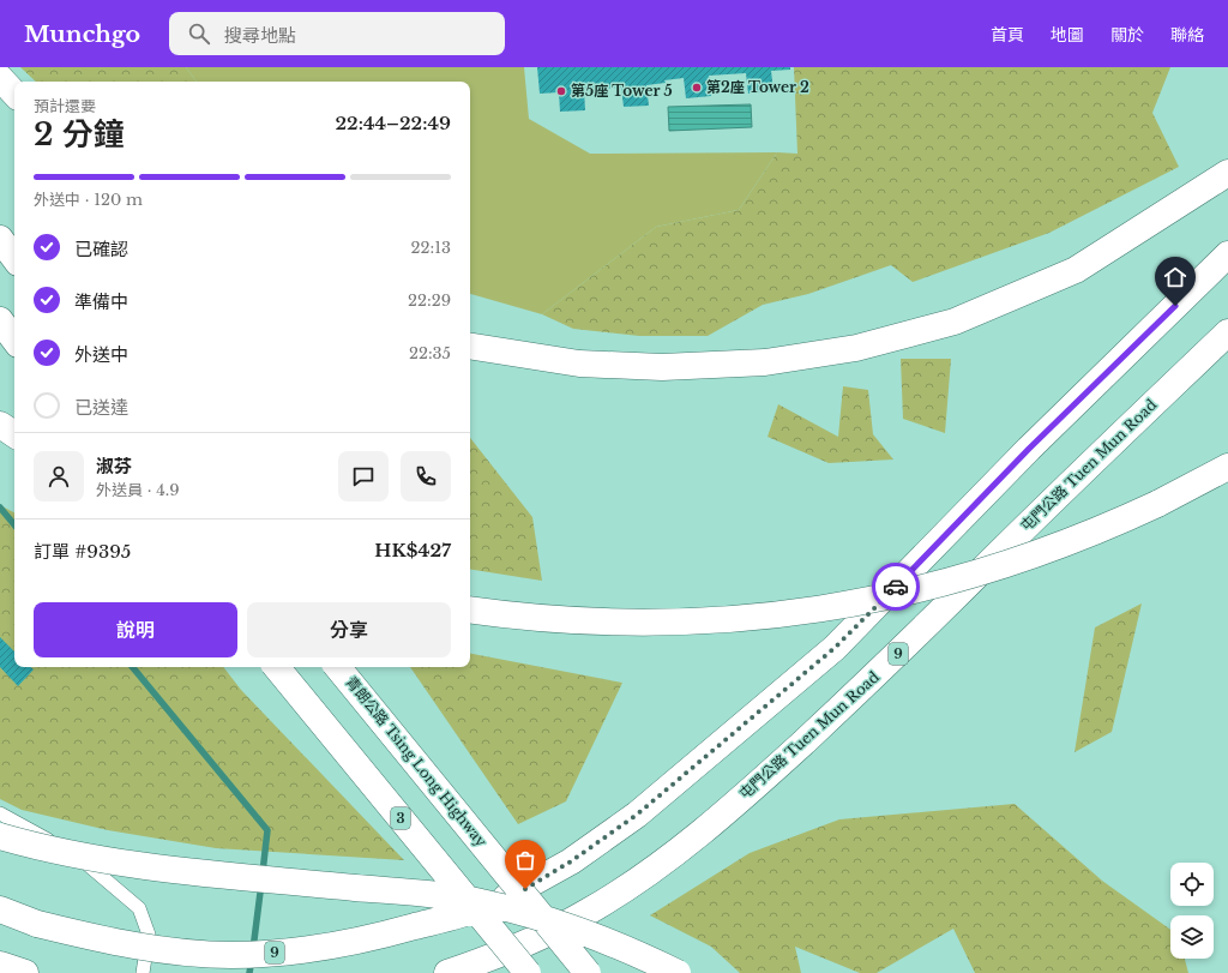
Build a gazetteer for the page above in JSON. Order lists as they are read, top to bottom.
{
  "streets": {
    "highway": [
      "屯門公路 Tuen Mun Road",
      "9",
      "青朗公路 Tsing Long Highway",
      "3"
    ]
  },
  "places": ["第2座 Tower 2", "第5座 Tower 5"],
  "page": {
    "header": "Munchgo",
    "search": "搜尋地點",
    "nav": [
      "首頁",
      "地圖",
      "關於",
      "聯絡"
    ],
    "heading": ["2 分鐘", "預計還要", "22:44–22:49"],
    "panel": [
      "淑芬",
      "外送員 · 4.9",
      "訂單 #9395",
      "HK$427"
    ],
    "bar": "外送中 · 120 m",
    "list": [
      ["已確認", "22:13"],
      ["準備中", "22:29"],
      ["外送中", "22:35"],
      "已送達"
    ],
    "buttons": ["說明", "分享"]
  }
}
